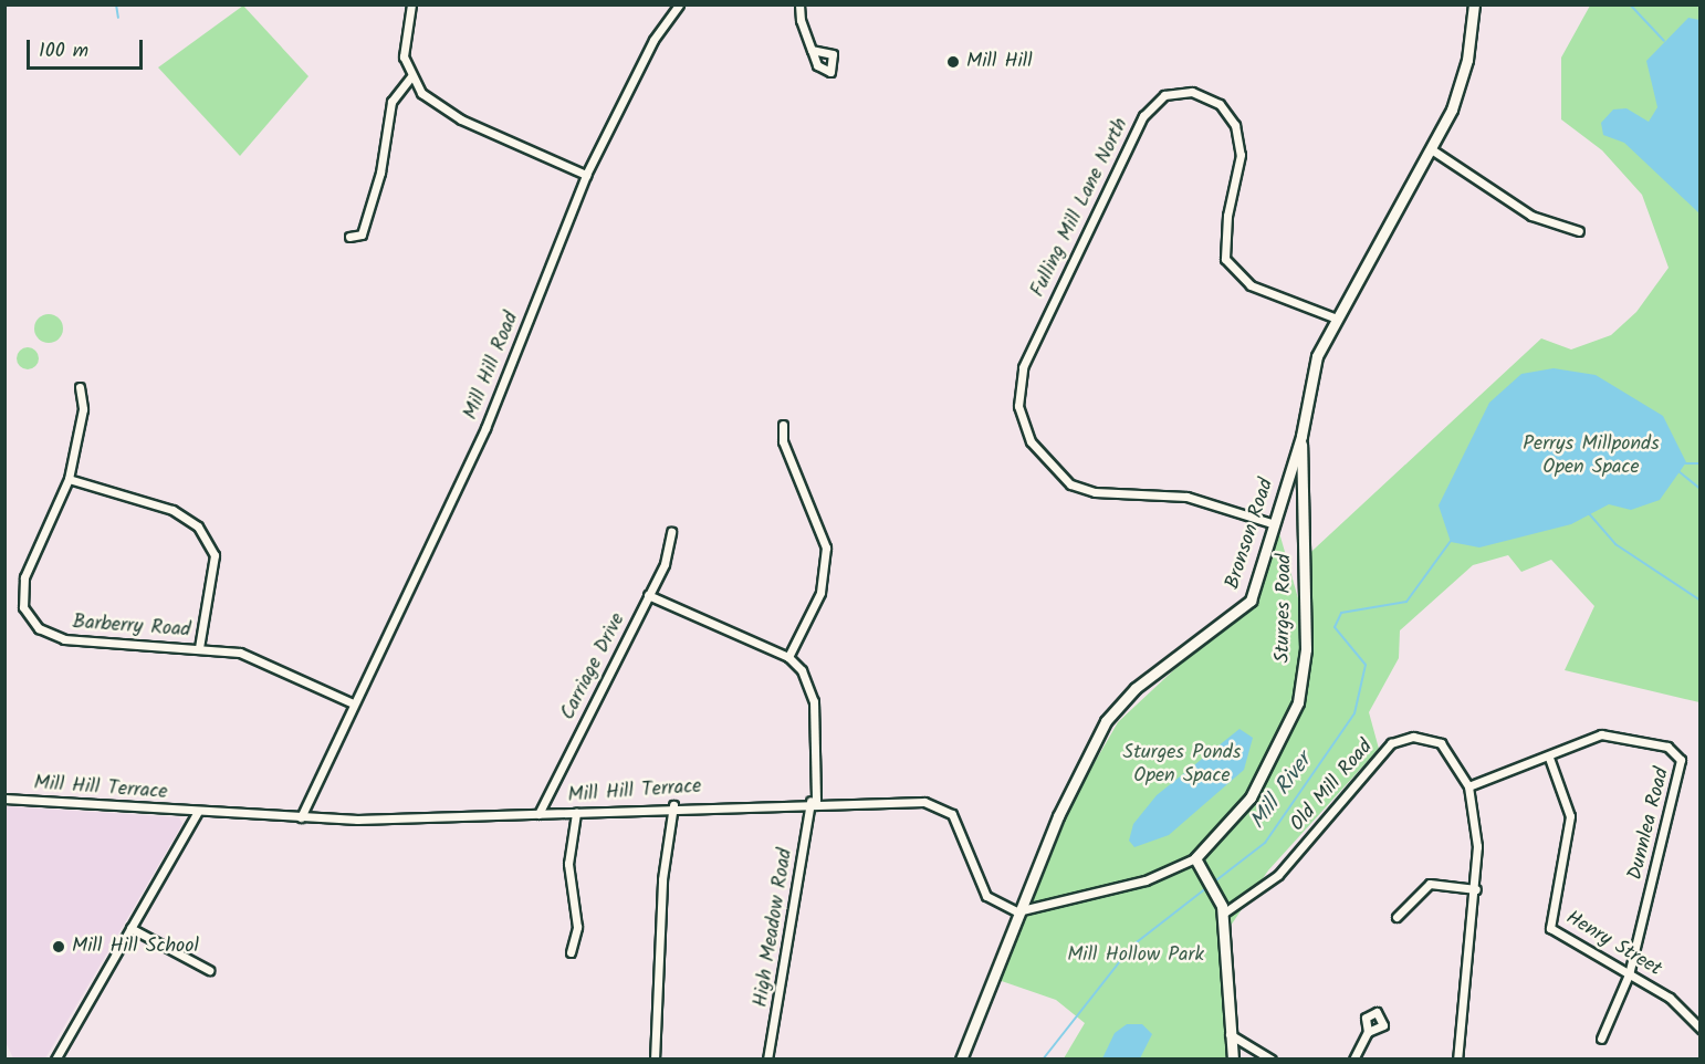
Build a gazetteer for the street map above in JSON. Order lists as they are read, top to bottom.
{
  "streets": {
    "main road": ["Bronson Road", "Sturges Road"],
    "street": [
      "Fulling Mill Lane North",
      "Mill Hill Road",
      "Barberry Road",
      "Carriage Drive",
      "Old Mill Road",
      "Mill Hill Terrace",
      "Dunnlea Road",
      "High Meadow Road",
      "Henry Street"
    ]
  },
  "crossings": [
    ["Fulling Mill Lane North", "Bronson Road"],
    ["Mill Hill Road", "Barberry Road"],
    ["Mill Hill Road", "Mill Hill Terrace"],
    ["Bronson Road", "Sturges Road"],
    ["Bronson Road", "Mill Hill Terrace"],
    ["Carriage Drive", "Mill Hill Terrace"],
    ["Old Mill Road", "Dunnlea Road"],
    ["Mill Hill Terrace", "High Meadow Road"],
    ["Dunnlea Road", "Henry Street"]
  ],
  "water": ["Mill River"],
  "parks": ["Perrys Millponds Open Space", "Sturges Ponds Open Space", "Mill Hollow Park"],
  "places": ["Mill Hill", "Mill Hill School"],
  "scale_bar": "100 m"
}
